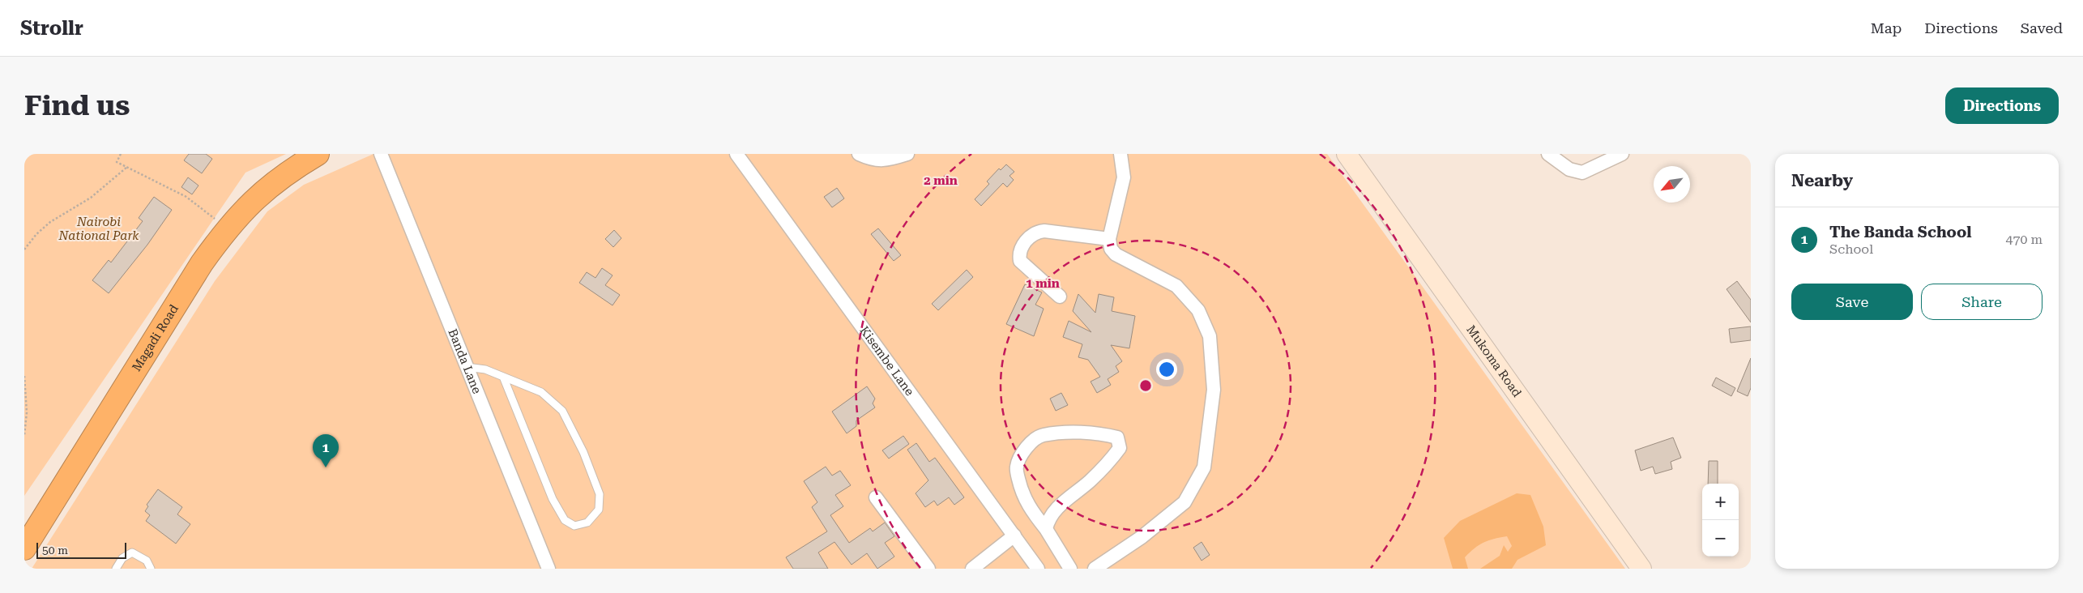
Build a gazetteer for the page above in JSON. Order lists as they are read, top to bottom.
{
  "streets": {
    "highway": ["Magadi Road"],
    "street": ["Banda Lane", "Kisembe Lane", "Mukoma Road"]
  },
  "parks": ["Nairobi National Park"],
  "scale_bar": "50 m",
  "north": "bottom left",
  "page": {
    "header": "Strollr",
    "nav": ["Map", "Directions", "Saved"],
    "buttons": [
      "Directions",
      ["Save", "Share"]
    ],
    "title": "Find us",
    "heading": "Nearby",
    "list": [
      {
        "mark": "1",
        "name": "The Banda School",
        "note": "School",
        "value": "470 m"
      }
    ],
    "pins": "1",
    "map_buttons": ["+", "−"],
    "scale": "50 m"
  },
  "rings": ["2 min", "1 min"]
}
